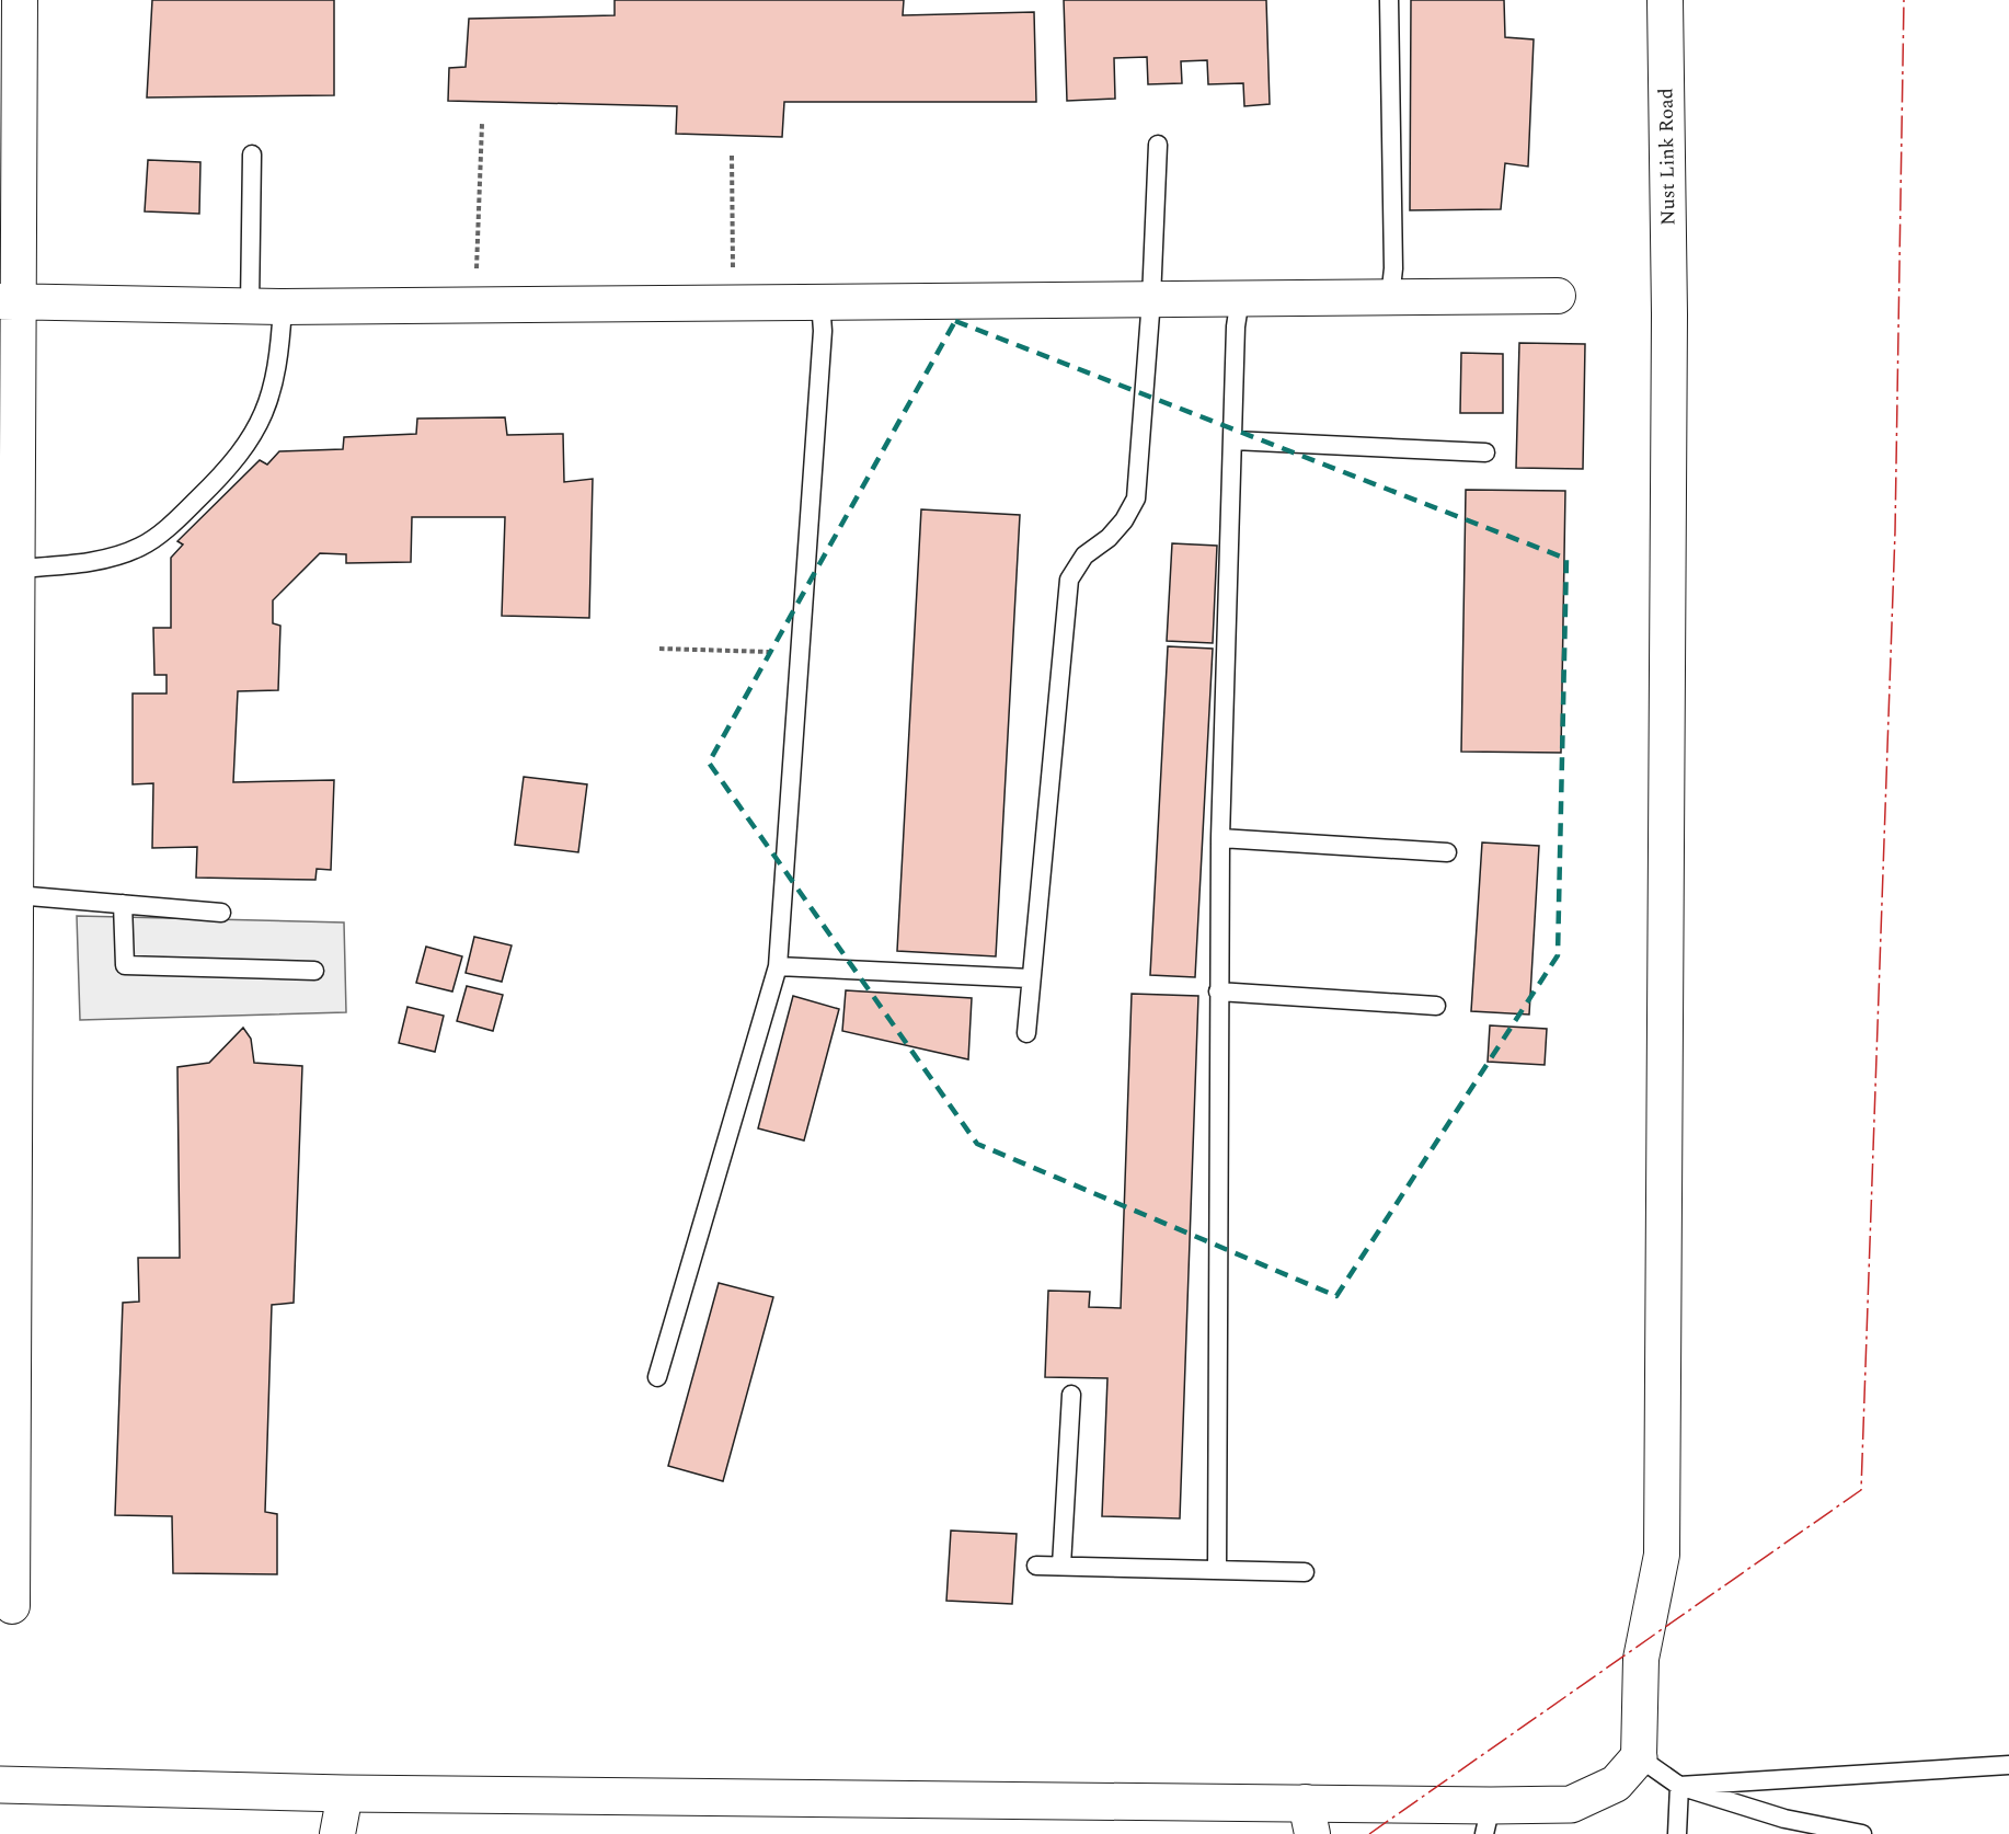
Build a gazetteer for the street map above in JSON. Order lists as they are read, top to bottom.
{
  "streets": {
    "street": ["Nust Link Road"]
  }
}
